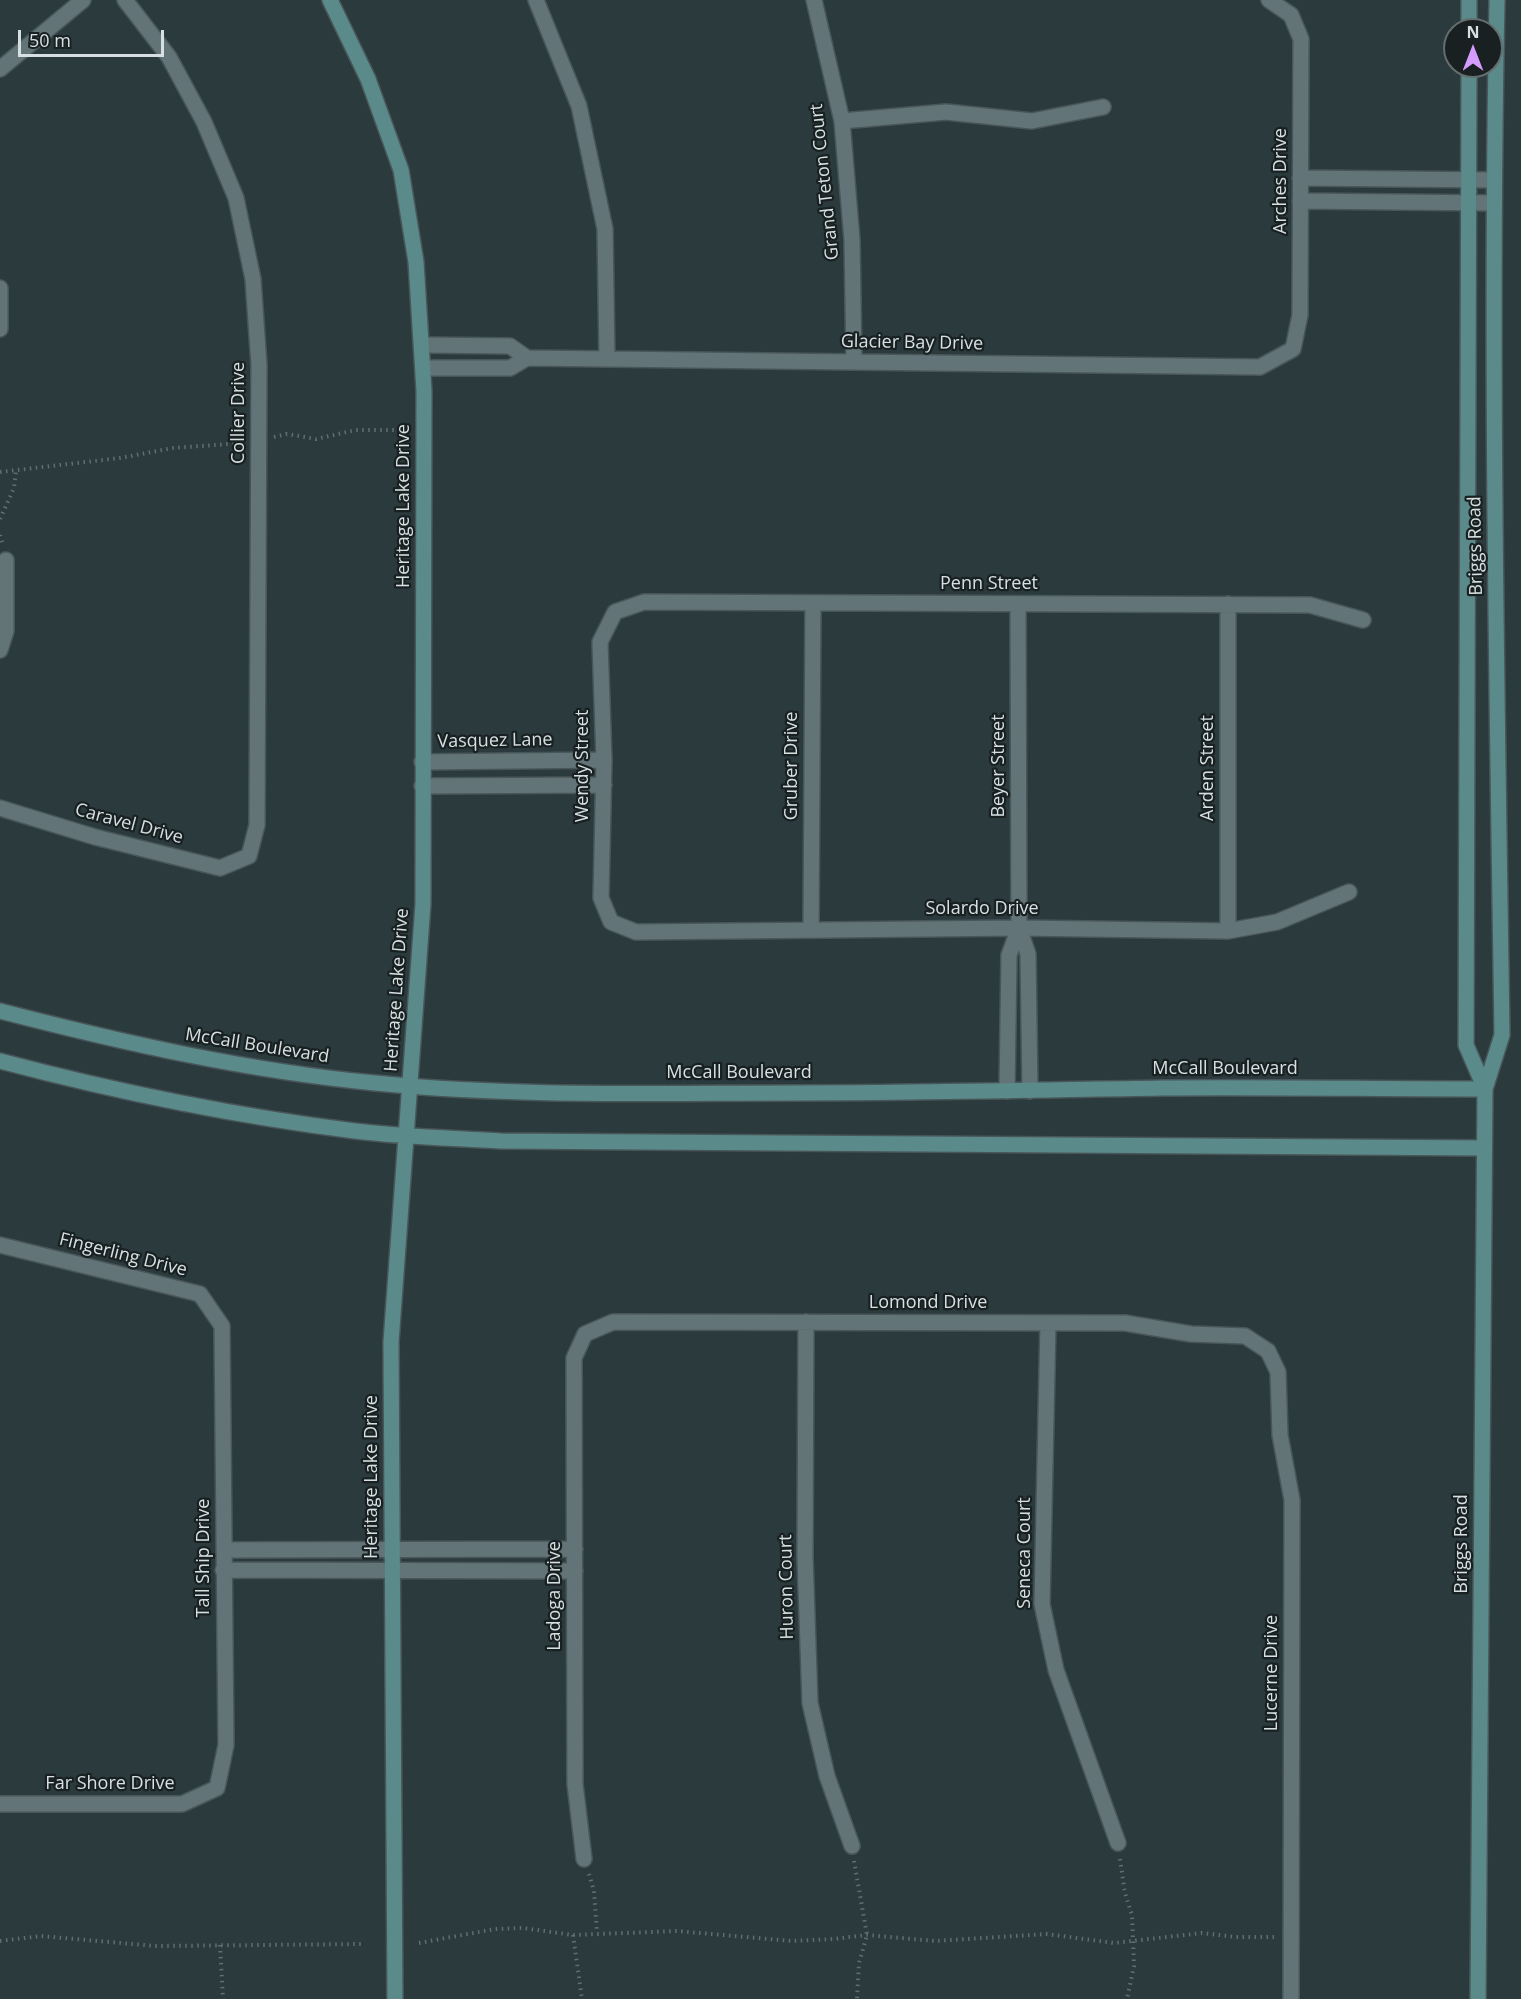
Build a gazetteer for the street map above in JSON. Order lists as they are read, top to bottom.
{
  "streets": {
    "main road": ["Heritage Lake Drive", "Briggs Road", "McCall Boulevard"],
    "street": [
      "Arches Drive",
      "Grand Teton Court",
      "Glacier Bay Drive",
      "Collier Drive",
      "Penn Street",
      "Vasquez Lane",
      "Wendy Street",
      "Gruber Drive",
      "Beyer Street",
      "Arden Street",
      "Caravel Drive",
      "Solardo Drive",
      "Fingerling Drive",
      "Lomond Drive",
      "Seneca Court",
      "Tall Ship Drive",
      "Huron Court",
      "Ladoga Drive",
      "Lucerne Drive",
      "Far Shore Drive"
    ]
  },
  "crossings": [
    ["Arches Drive", "Glacier Bay Drive"],
    ["Grand Teton Court", "Glacier Bay Drive"],
    ["Glacier Bay Drive", "Heritage Lake Drive"],
    ["Collier Drive", "Caravel Drive"],
    ["Heritage Lake Drive", "Vasquez Lane"],
    ["Heritage Lake Drive", "McCall Boulevard"],
    ["Briggs Road", "McCall Boulevard"],
    ["Penn Street", "Wendy Street"],
    ["Penn Street", "Gruber Drive"],
    ["Penn Street", "Beyer Street"],
    ["Penn Street", "Arden Street"],
    ["Vasquez Lane", "Wendy Street"],
    ["Wendy Street", "Solardo Drive"],
    ["Gruber Drive", "Solardo Drive"],
    ["Beyer Street", "Solardo Drive"],
    ["Beyer Street", "McCall Boulevard"],
    ["Arden Street", "Solardo Drive"],
    ["Fingerling Drive", "Tall Ship Drive"],
    ["Lomond Drive", "Seneca Court"],
    ["Lomond Drive", "Huron Court"],
    ["Lomond Drive", "Ladoga Drive"],
    ["Lomond Drive", "Lucerne Drive"],
    ["Tall Ship Drive", "Far Shore Drive"]
  ],
  "scale_bar": "50 m",
  "north": "top"
}
